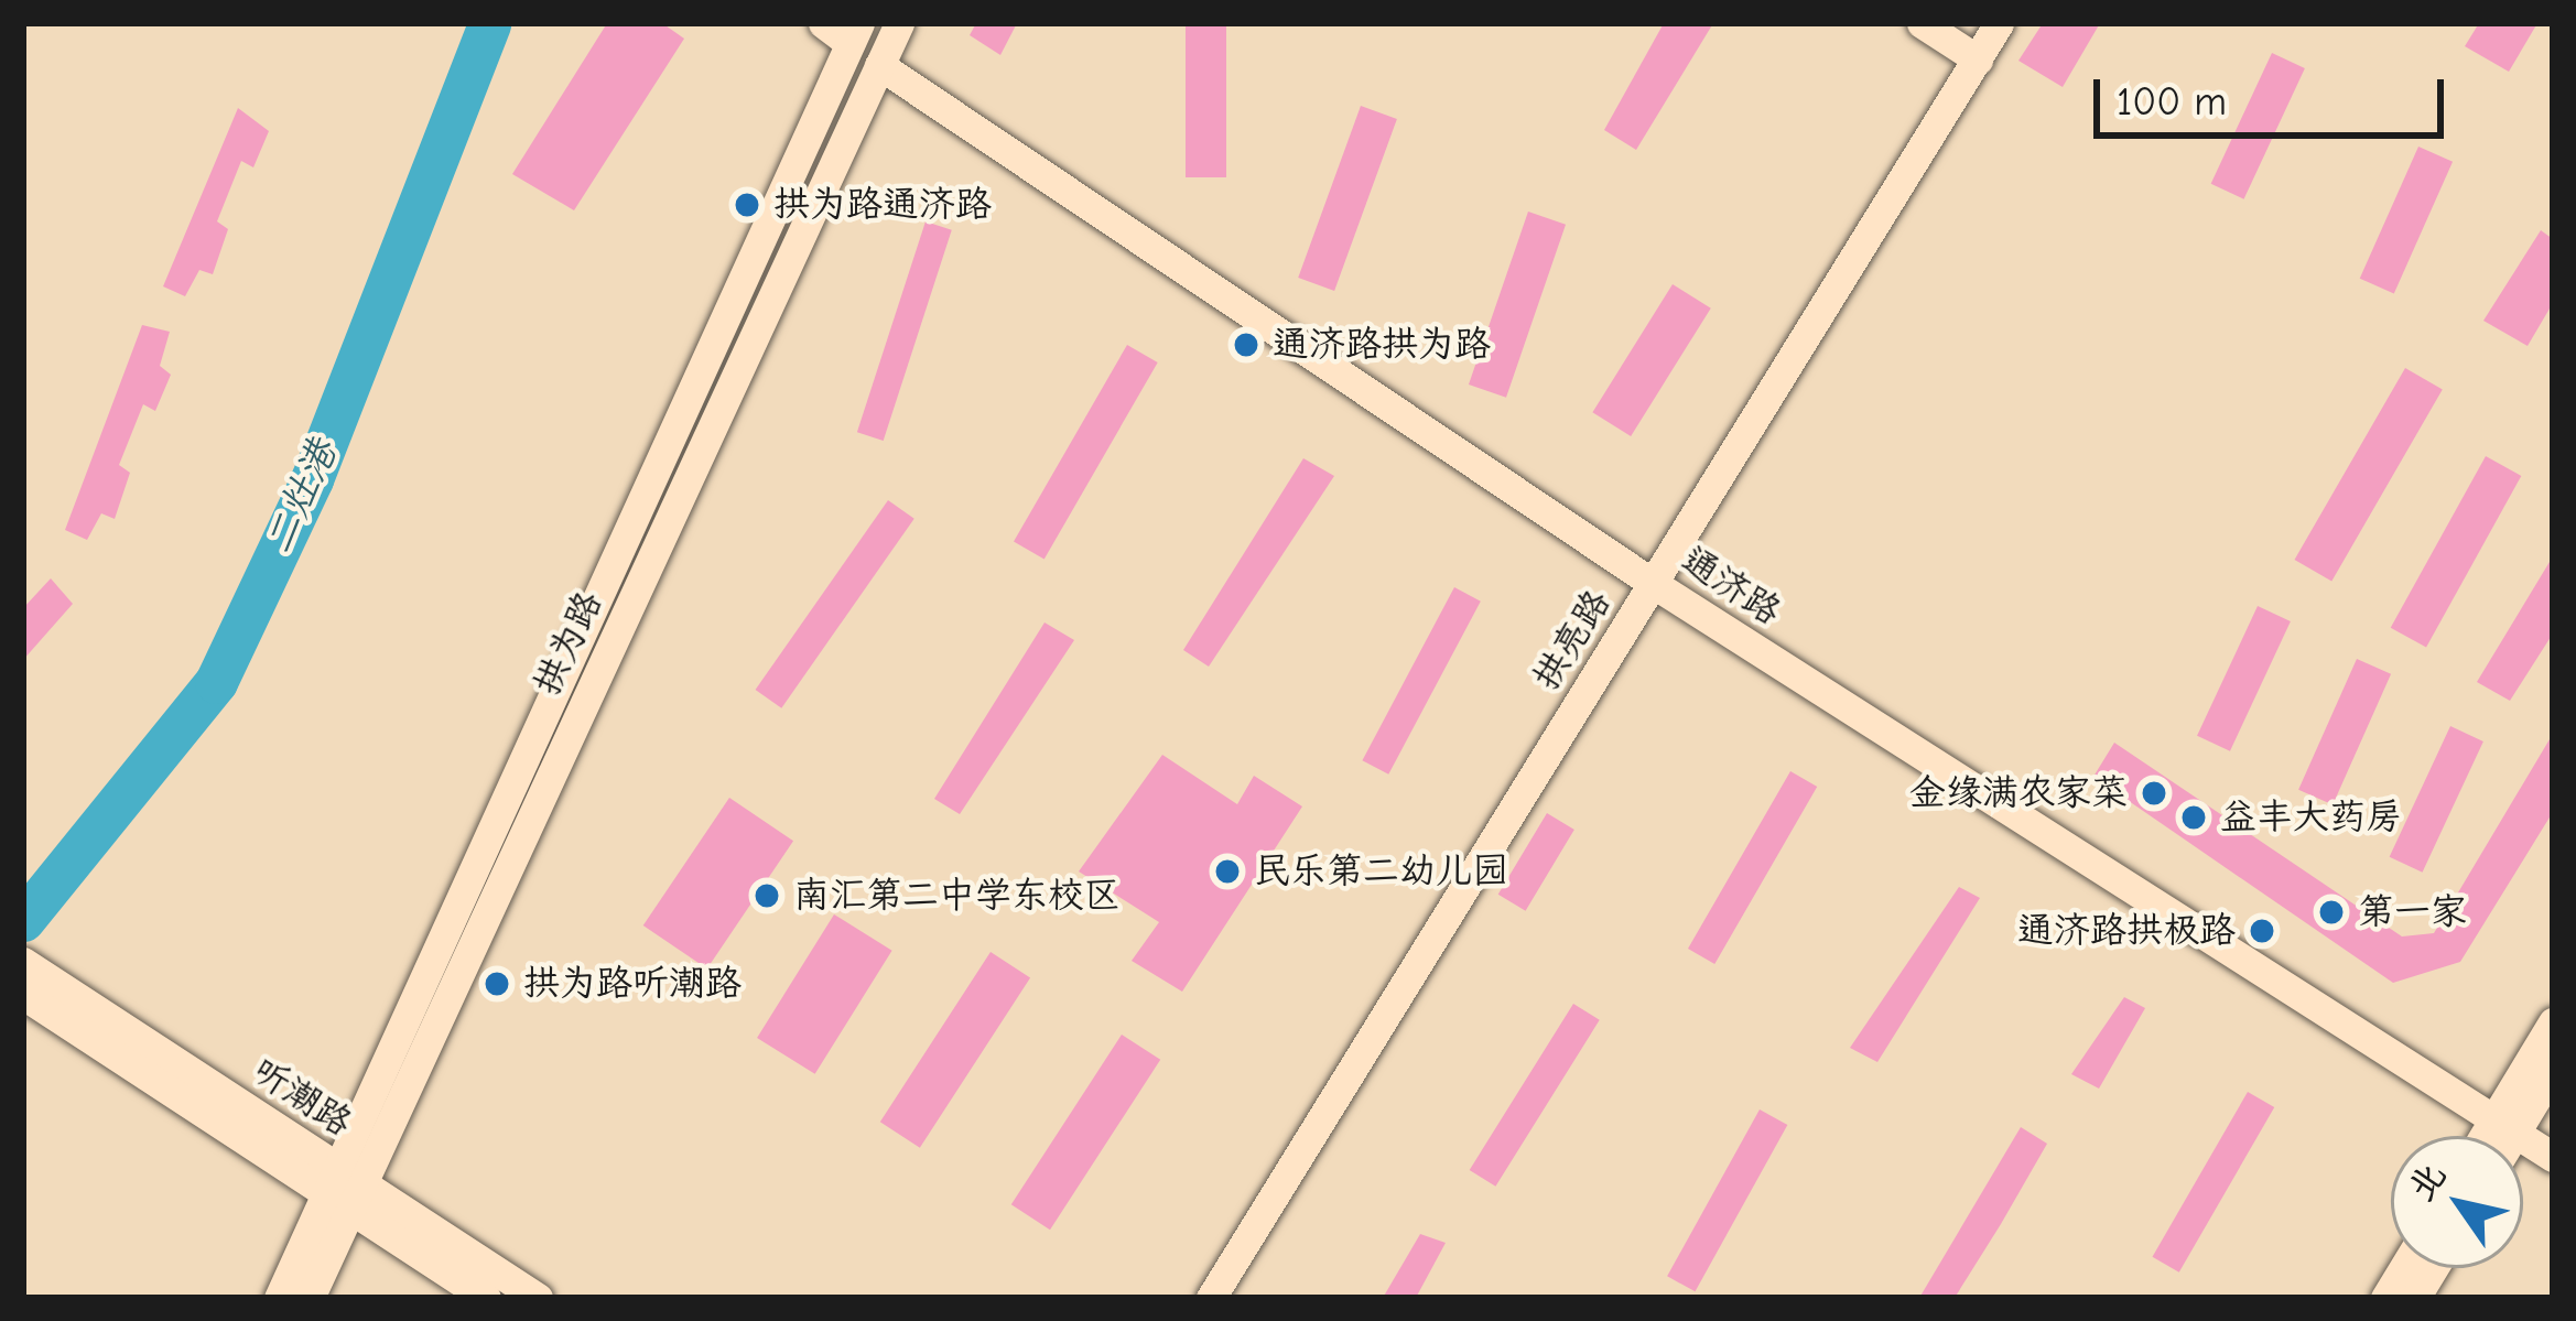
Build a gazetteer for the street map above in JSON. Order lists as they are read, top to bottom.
{
  "streets": {
    "main road": [
      "通济路",
      "拱亮路",
      "拱为路",
      "听潮路"
    ]
  },
  "crossings": [
    ["通济路", "拱亮路"],
    ["通济路", "拱为路"],
    ["拱为路", "听潮路"]
  ],
  "water": ["二灶港"],
  "places": [
    "拱为路通济路",
    "通济路拱为路",
    "金缘满农家菜",
    "益丰大药房",
    "民乐第二幼儿园",
    "南汇第二中学东校区",
    "第一家",
    "通济路拱极路",
    "拱为路听潮路"
  ],
  "scale_bar": "100 m",
  "north": "top left"
}
